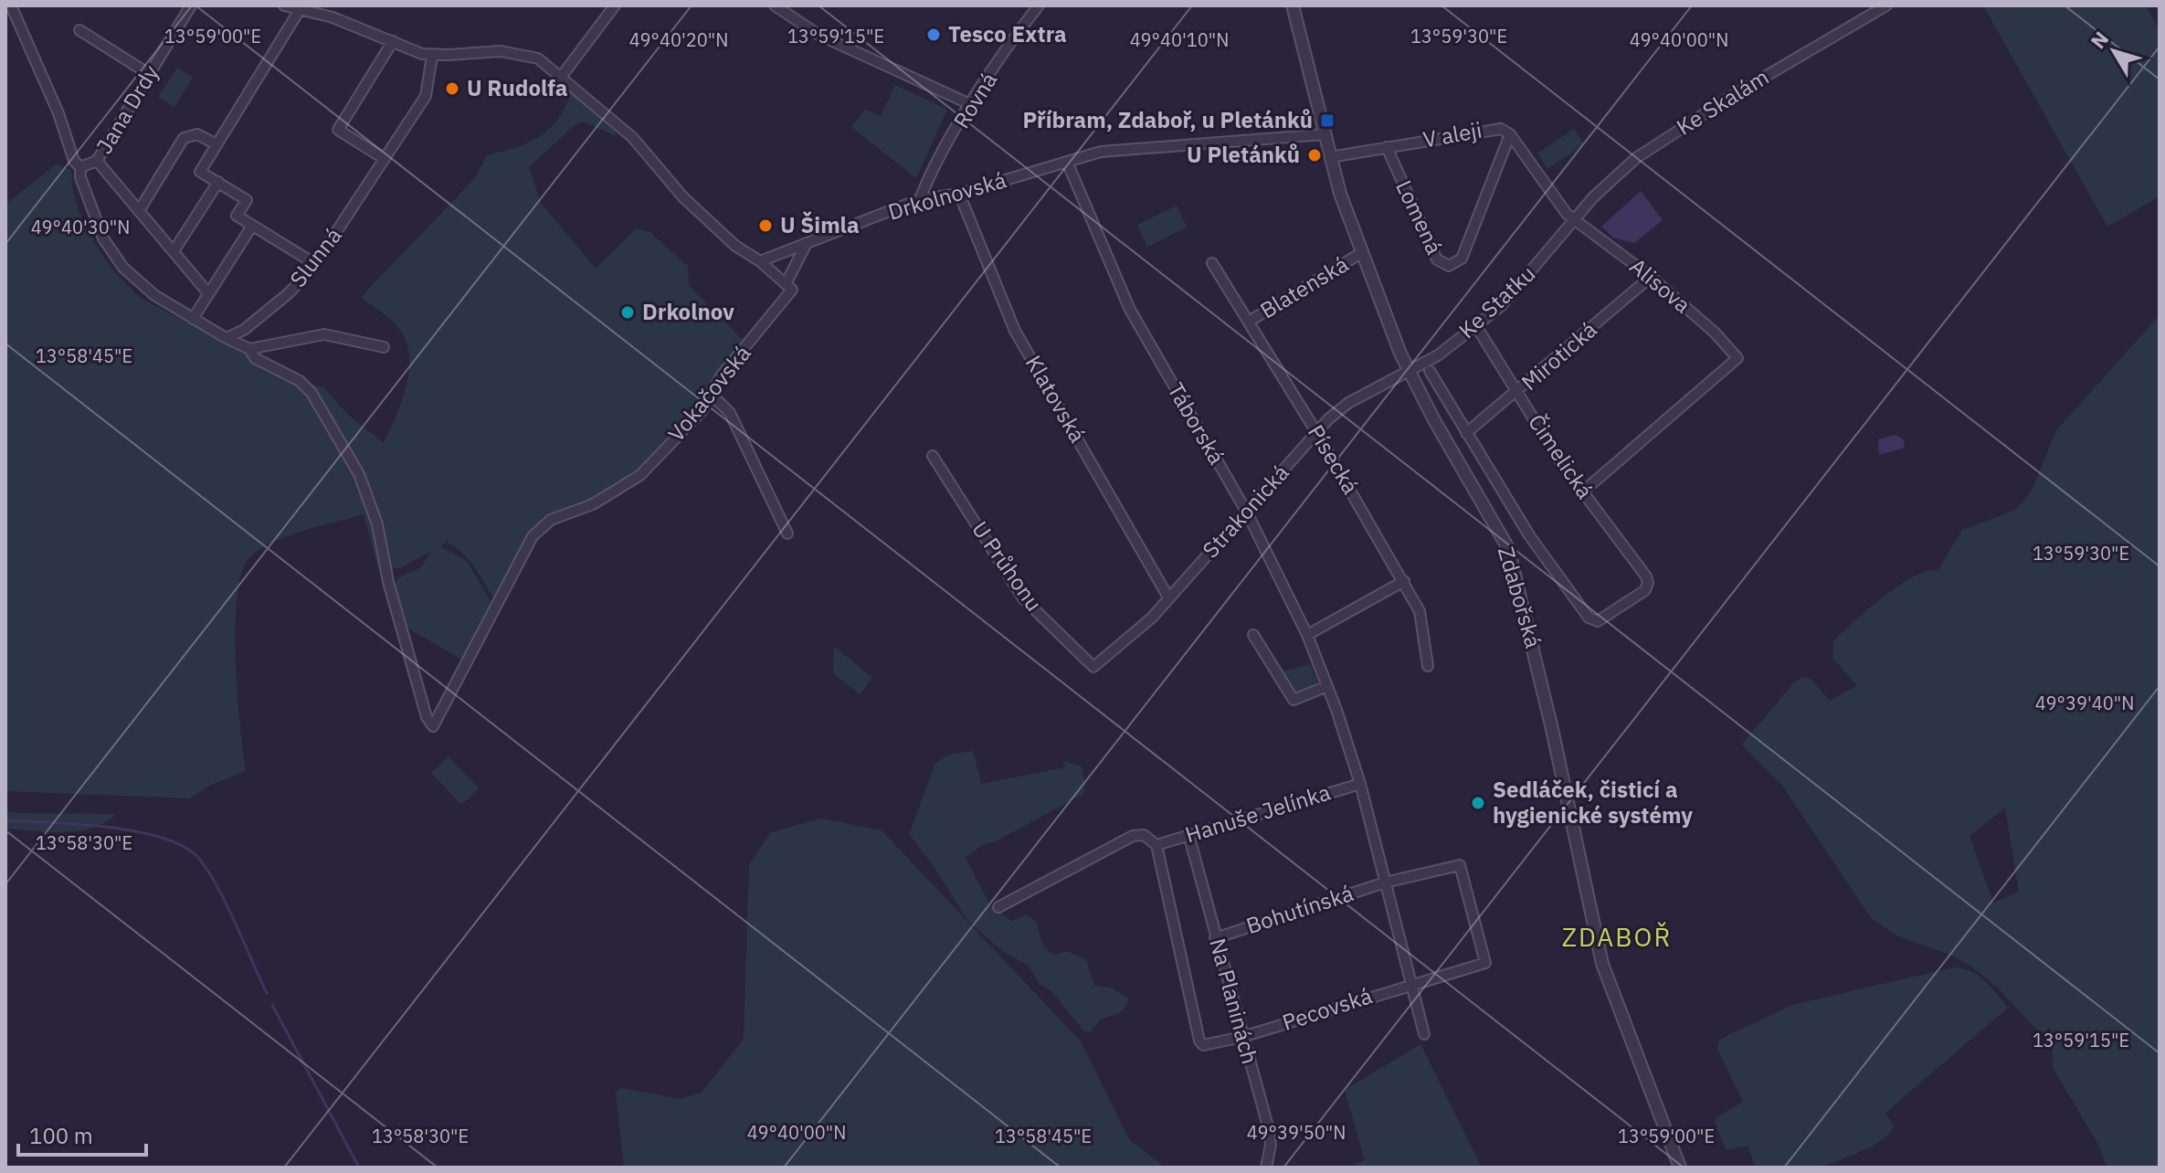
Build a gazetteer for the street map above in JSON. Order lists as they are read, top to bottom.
{
  "streets": {
    "street": [
      "Rovná",
      "Ke Skalám",
      "Jana Drdy",
      "V aleji",
      "Drkolnovská",
      "Lomená",
      "Slunná",
      "Alisova",
      "Blatenská",
      "Ke Statku",
      "Mirotická",
      "Vokačovská",
      "Klatovská",
      "Táborská",
      "Čimelická",
      "Písecká",
      "Strakonická",
      "U Průhonu",
      "Zdabořská",
      "Hanuše Jelínka",
      "Bohutínská",
      "Na Planinách",
      "Pecovská"
    ]
  },
  "crossings": [
    ["Rovná", "Drkolnovská"],
    ["Ke Skalám", "V aleji"],
    ["Ke Skalám", "Alisova"],
    ["Ke Skalám", "Ke Statku"],
    ["V aleji", "Lomená"],
    ["V aleji", "Alisova"],
    ["V aleji", "Ke Statku"],
    ["V aleji", "Zdabořská"],
    ["Drkolnovská", "Vokačovská"],
    ["Drkolnovská", "Klatovská"],
    ["Drkolnovská", "Táborská"],
    ["Drkolnovská", "Zdabořská"],
    ["Alisova", "Ke Statku"],
    ["Alisova", "Mirotická"],
    ["Alisova", "Čimelická"],
    ["Blatenská", "Písecká"],
    ["Blatenská", "Zdabořská"],
    ["Ke Statku", "Čimelická"],
    ["Ke Statku", "Strakonická"],
    ["Ke Statku", "Zdabořská"],
    ["Mirotická", "Čimelická"],
    ["Mirotická", "Zdabořská"],
    ["Klatovská", "Strakonická"],
    ["Táborská", "Strakonická"],
    ["Táborská", "Hanuše Jelínka"],
    ["Táborská", "Bohutínská"],
    ["Táborská", "Pecovská"],
    ["Čimelická", "Zdabořská"],
    ["Písecká", "Strakonická"],
    ["Strakonická", "U Průhonu"],
    ["Strakonická", "Zdabořská"],
    ["Hanuše Jelínka", "Na Planinách"],
    ["Hanuše Jelínka", "Pecovská"],
    ["Bohutínská", "Na Planinách"],
    ["Na Planinách", "Pecovská"]
  ],
  "districts": ["ZDABOŘ"],
  "places": {
    "other": [
      "Tesco Extra",
      "U Rudolfa",
      "U Pletánků",
      "U Šimla",
      "Drkolnov",
      "Sedláček, čisticí a hygienické systémy"
    ],
    "transit": ["Příbram, Zdaboř, u Pletánků"]
  },
  "scale_bar": "100 m",
  "north": "top left",
  "coordinates": [
    "13°59'15\"E",
    "13°59'00\"E",
    "13°59'30\"E",
    "49°40'20\"N",
    "49°40'10\"N",
    "49°40'00\"N",
    "49°40'30\"N",
    "13°58'45\"E",
    "49°39'40\"N",
    "13°58'30\"E",
    "49°39'50\"N"
  ]
}
